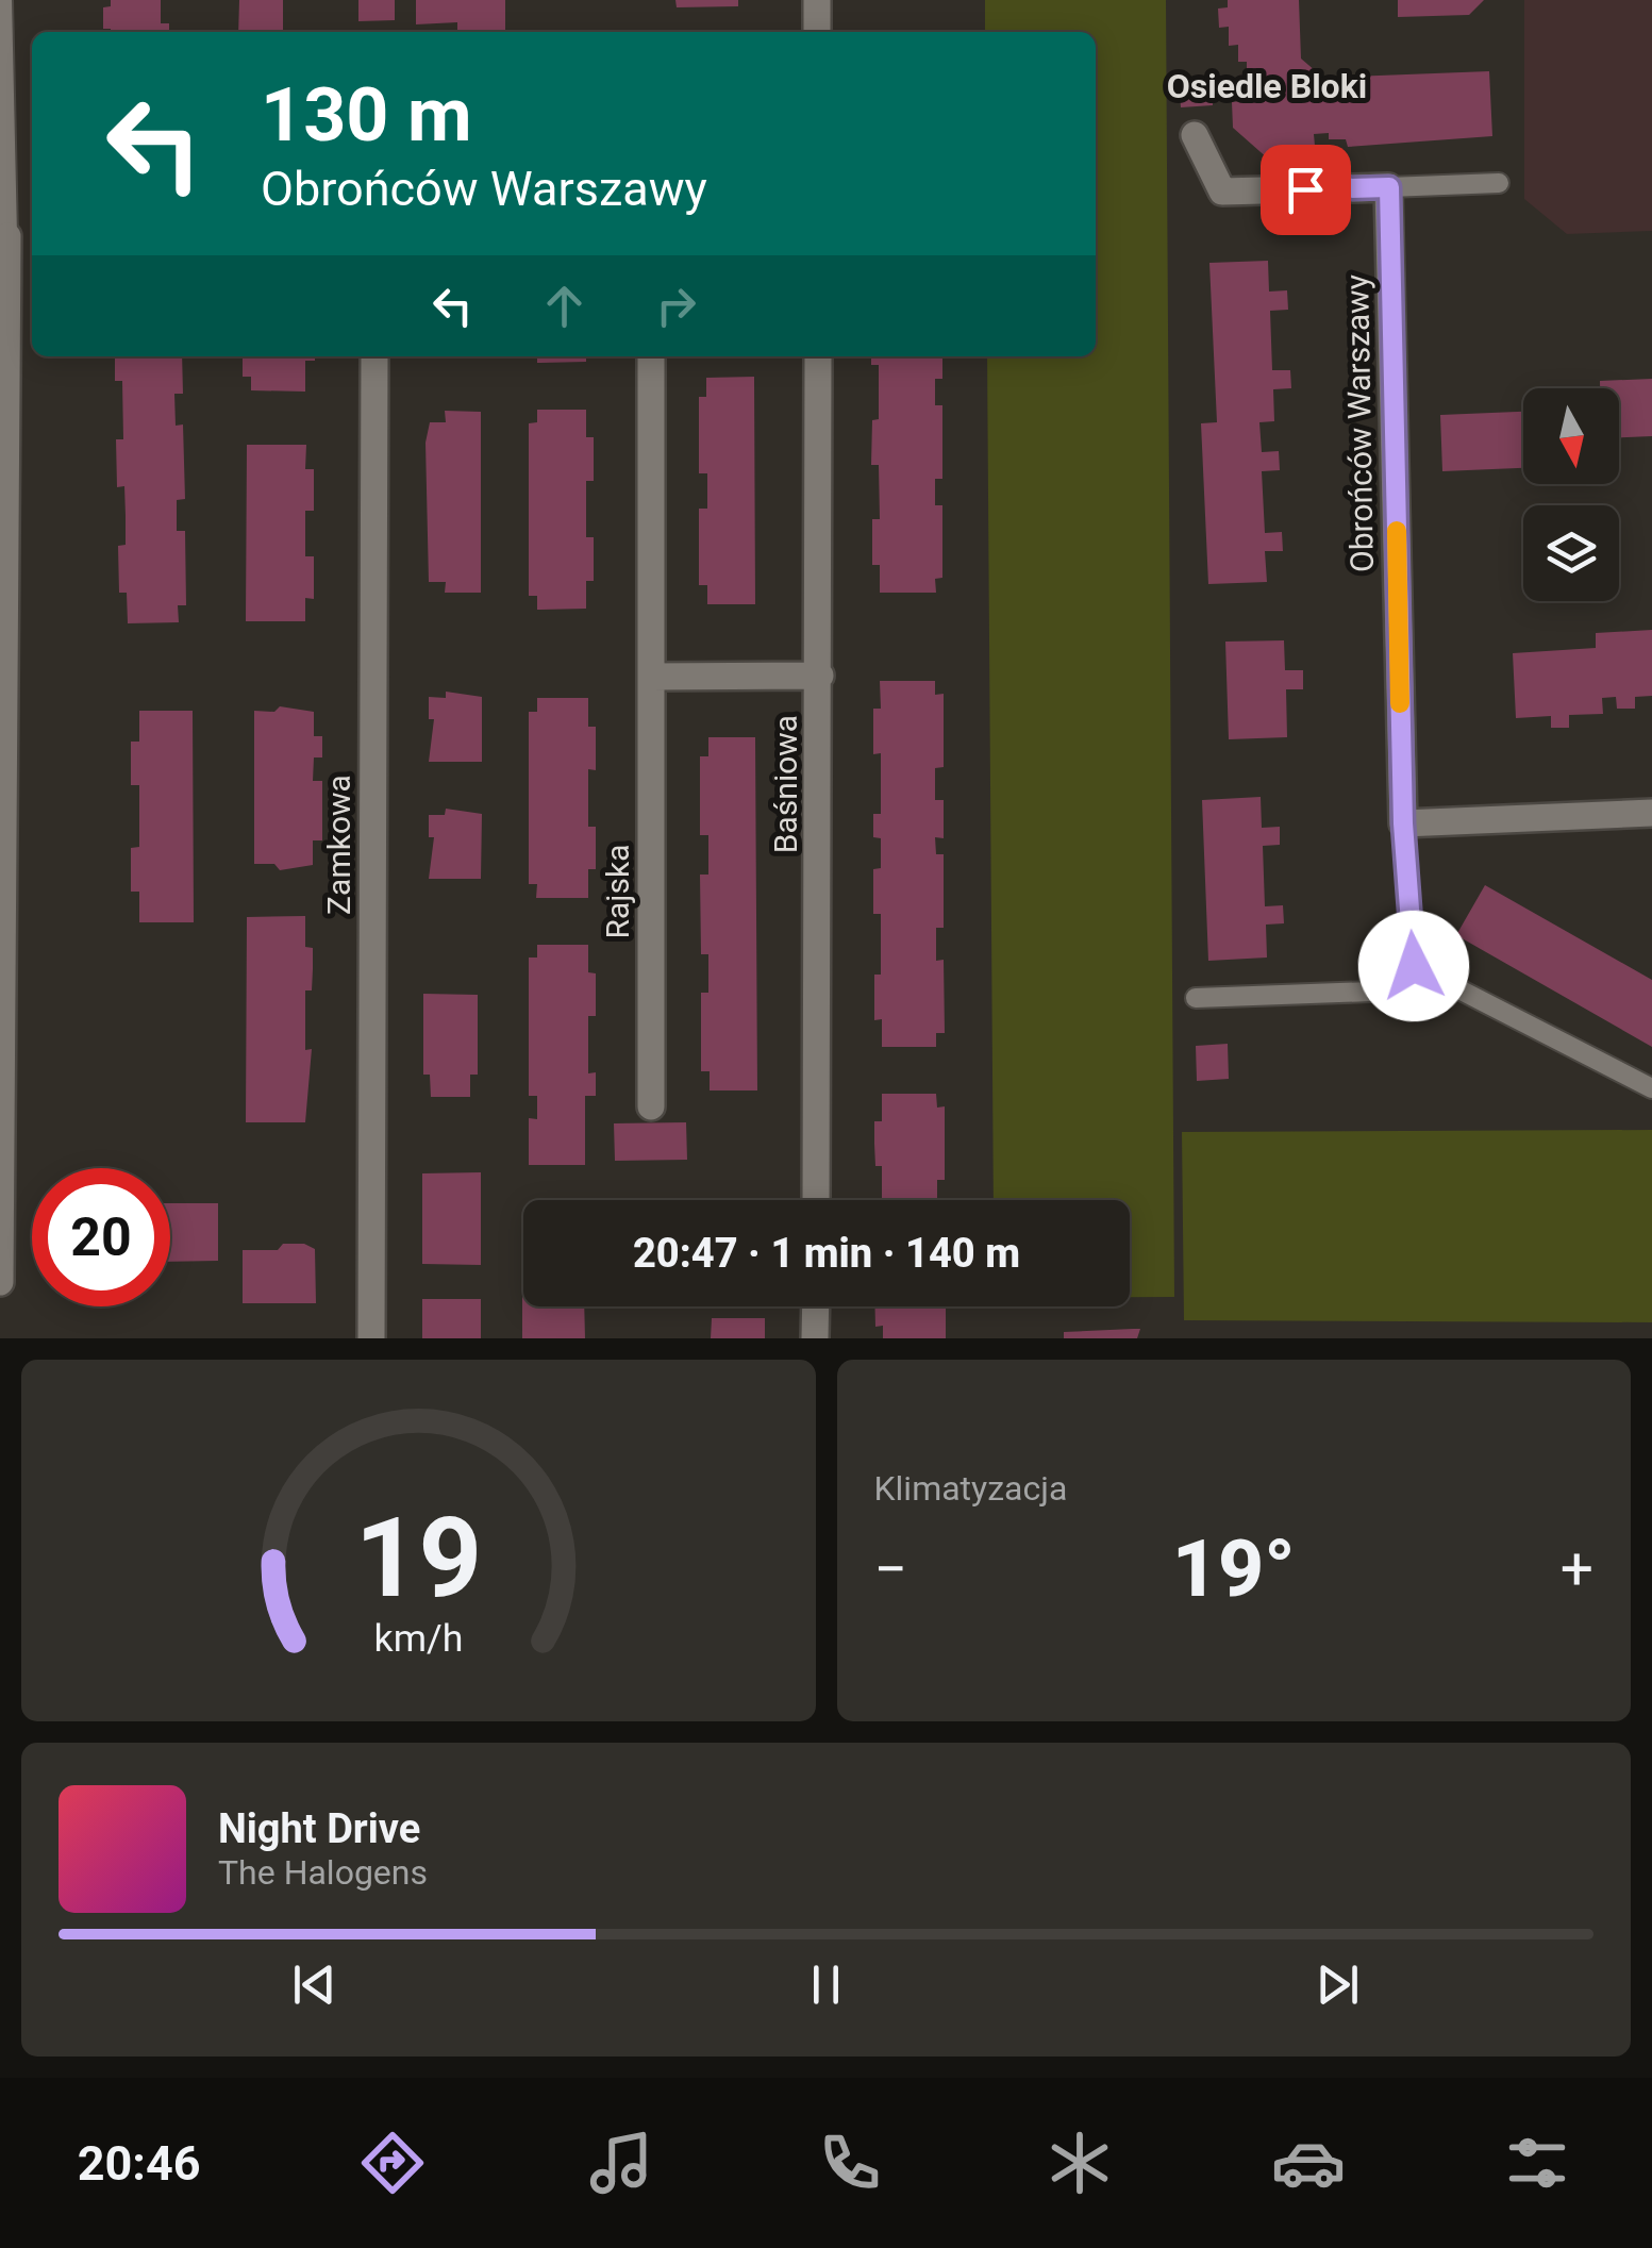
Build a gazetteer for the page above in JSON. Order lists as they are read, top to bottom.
{
  "streets": {
    "street": [
      "Obrońców Warszawy",
      "Baśniowa",
      "Zamkowa",
      "Rajska"
    ]
  },
  "districts": ["Osiedle Bloki"],
  "north": "bottom",
  "page": {
    "turn": ["130 m", "Obrońców Warszawy"],
    "limit": "20",
    "trip": "20:47 · 1 min · 140 m",
    "tile": "Klimatyzacja",
    "heat": ["−", "19°", "+"],
    "song": ["Night Drive", "The Halogens"],
    "tabs": "20:46",
    "gauge": ["19", "km/h"]
  }
}
